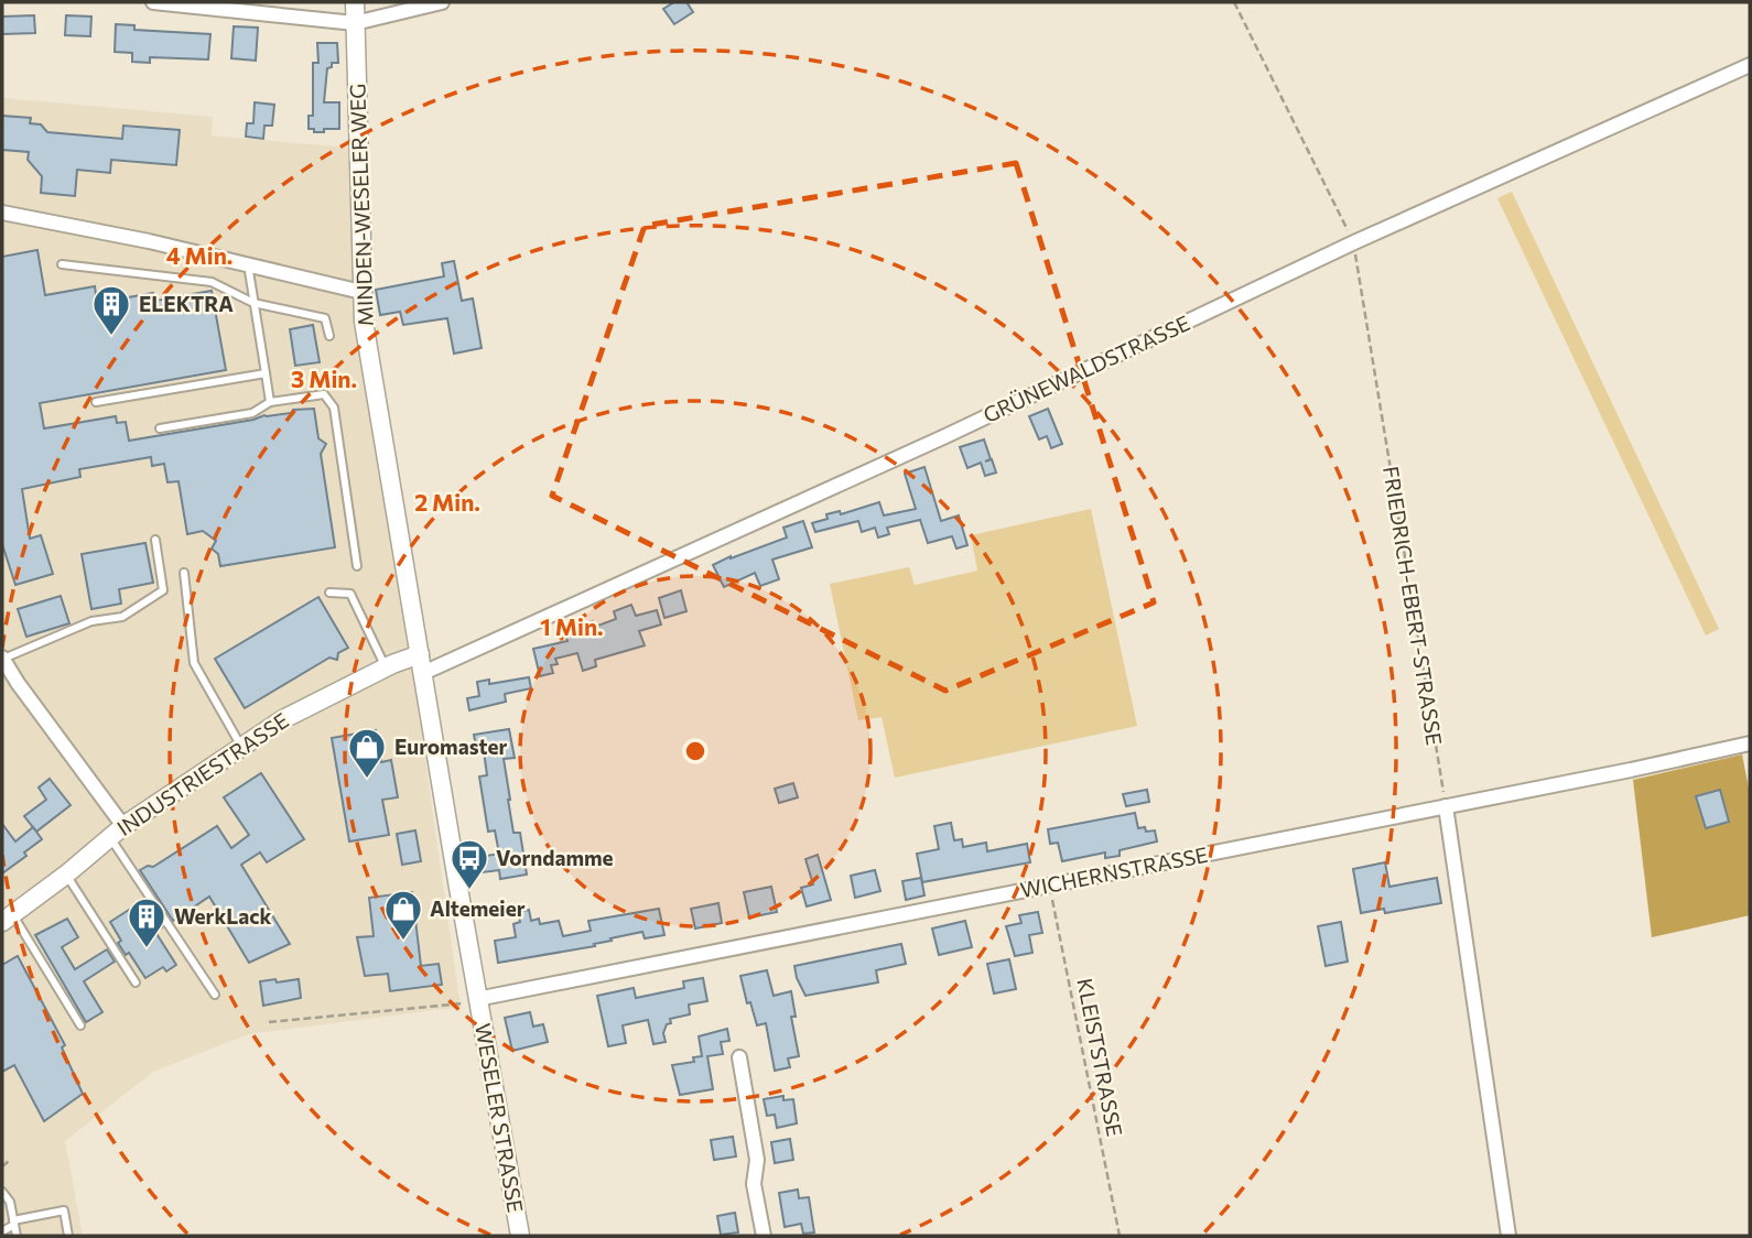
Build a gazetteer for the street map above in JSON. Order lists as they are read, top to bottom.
{
  "streets": {
    "street": [
      "MINDEN-WESELER WEG",
      "GRÜNEWALDSTRASSE",
      "INDUSTRIESTRASSE",
      "WICHERNSTRASSE",
      "WESELER STRASSE"
    ],
    "path": ["FRIEDRICH-EBERT-STRASSE", "KLEISTSTRASSE"]
  },
  "crossings": [
    ["MINDEN-WESELER WEG", "GRÜNEWALDSTRASSE"],
    ["MINDEN-WESELER WEG", "INDUSTRIESTRASSE"],
    ["MINDEN-WESELER WEG", "WICHERNSTRASSE"],
    ["MINDEN-WESELER WEG", "WESELER STRASSE"],
    ["GRÜNEWALDSTRASSE", "FRIEDRICH-EBERT-STRASSE"],
    ["FRIEDRICH-EBERT-STRASSE", "WICHERNSTRASSE"],
    ["WICHERNSTRASSE", "KLEISTSTRASSE"],
    ["WICHERNSTRASSE", "WESELER STRASSE"]
  ],
  "places": {
    "building": ["ELEKTRA", "WerkLack"],
    "shop": ["Euromaster", "Altemeier"],
    "bus stop": ["Vorndamme"]
  },
  "rings": [
    "4 Min.",
    "3 Min.",
    "2 Min.",
    "1 Min."
  ]
}
